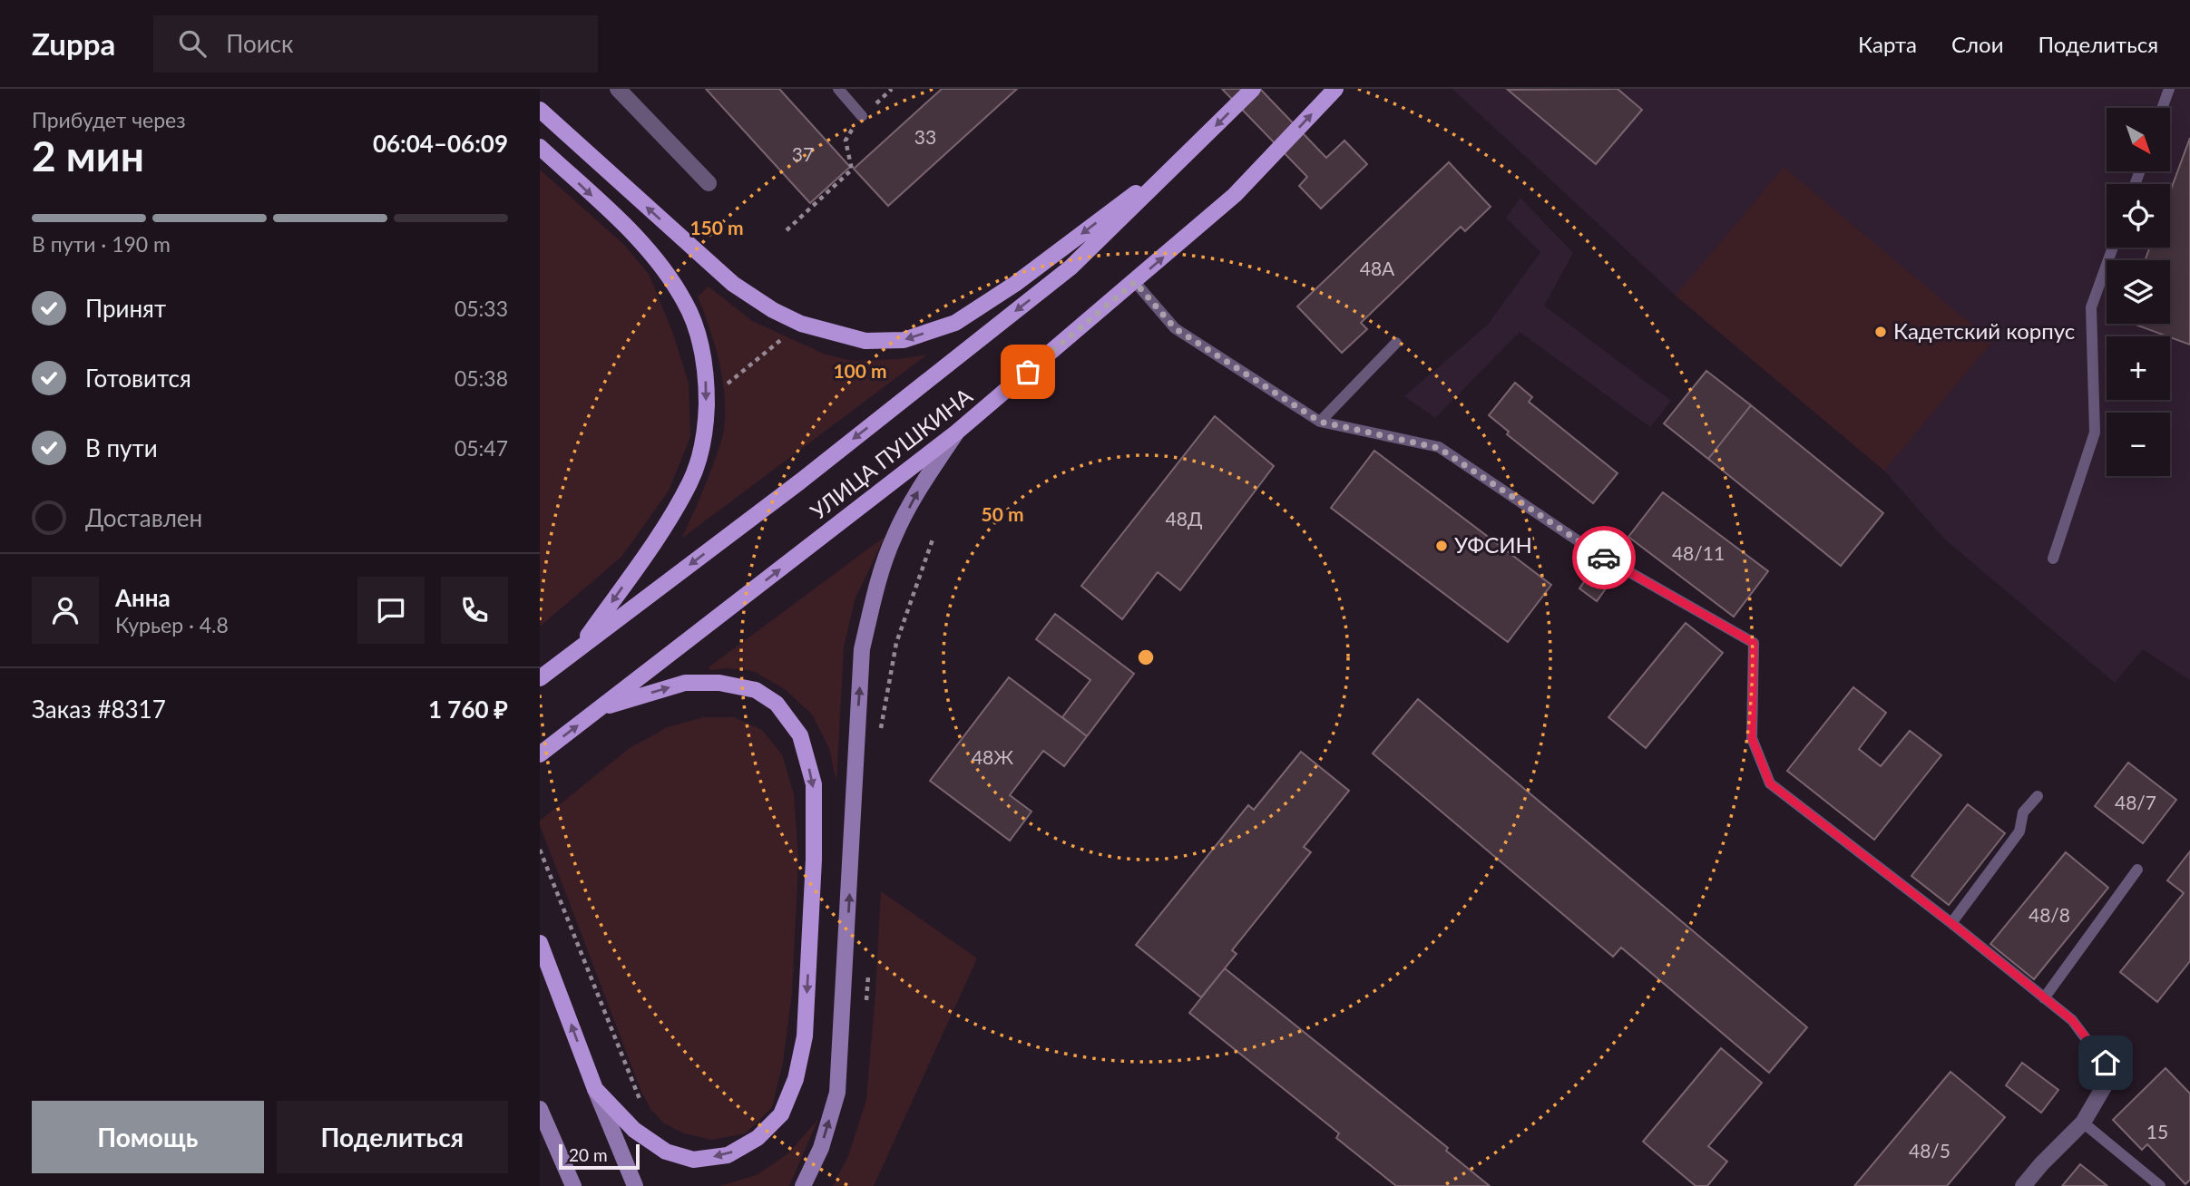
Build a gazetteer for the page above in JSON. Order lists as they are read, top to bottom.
{
  "streets": {
    "main road": ["УЛИЦА ПУШКИНА"]
  },
  "places": ["Кадетский корпус", "УФСИН"],
  "house_numbers": [
    "33",
    "37",
    "48А",
    "48Д",
    "48/11",
    "48Ж",
    "48/7",
    "48/8",
    "15",
    "48/5"
  ],
  "scale_bar": "20 m",
  "north": "bottom right",
  "page": {
    "header": "Zuppa",
    "search": "Поиск",
    "nav": ["Карта", "Слои", "Поделиться"],
    "heading": ["2 мин", "Прибудет через", "06:04–06:09"],
    "panel": [
      "Анна",
      "Курьер · 4.8",
      "Заказ #8317",
      "1 760 ₽"
    ],
    "map_buttons": ["+", "−"],
    "bar": "В пути · 190 m",
    "list": [
      ["Принят", "05:33"],
      ["Готовится", "05:38"],
      ["В пути", "05:47"],
      "Доставлен"
    ],
    "buttons": ["Помощь", "Поделиться"],
    "scale": "20 m"
  },
  "rings": ["150 m", "100 m", "50 m"]
}
